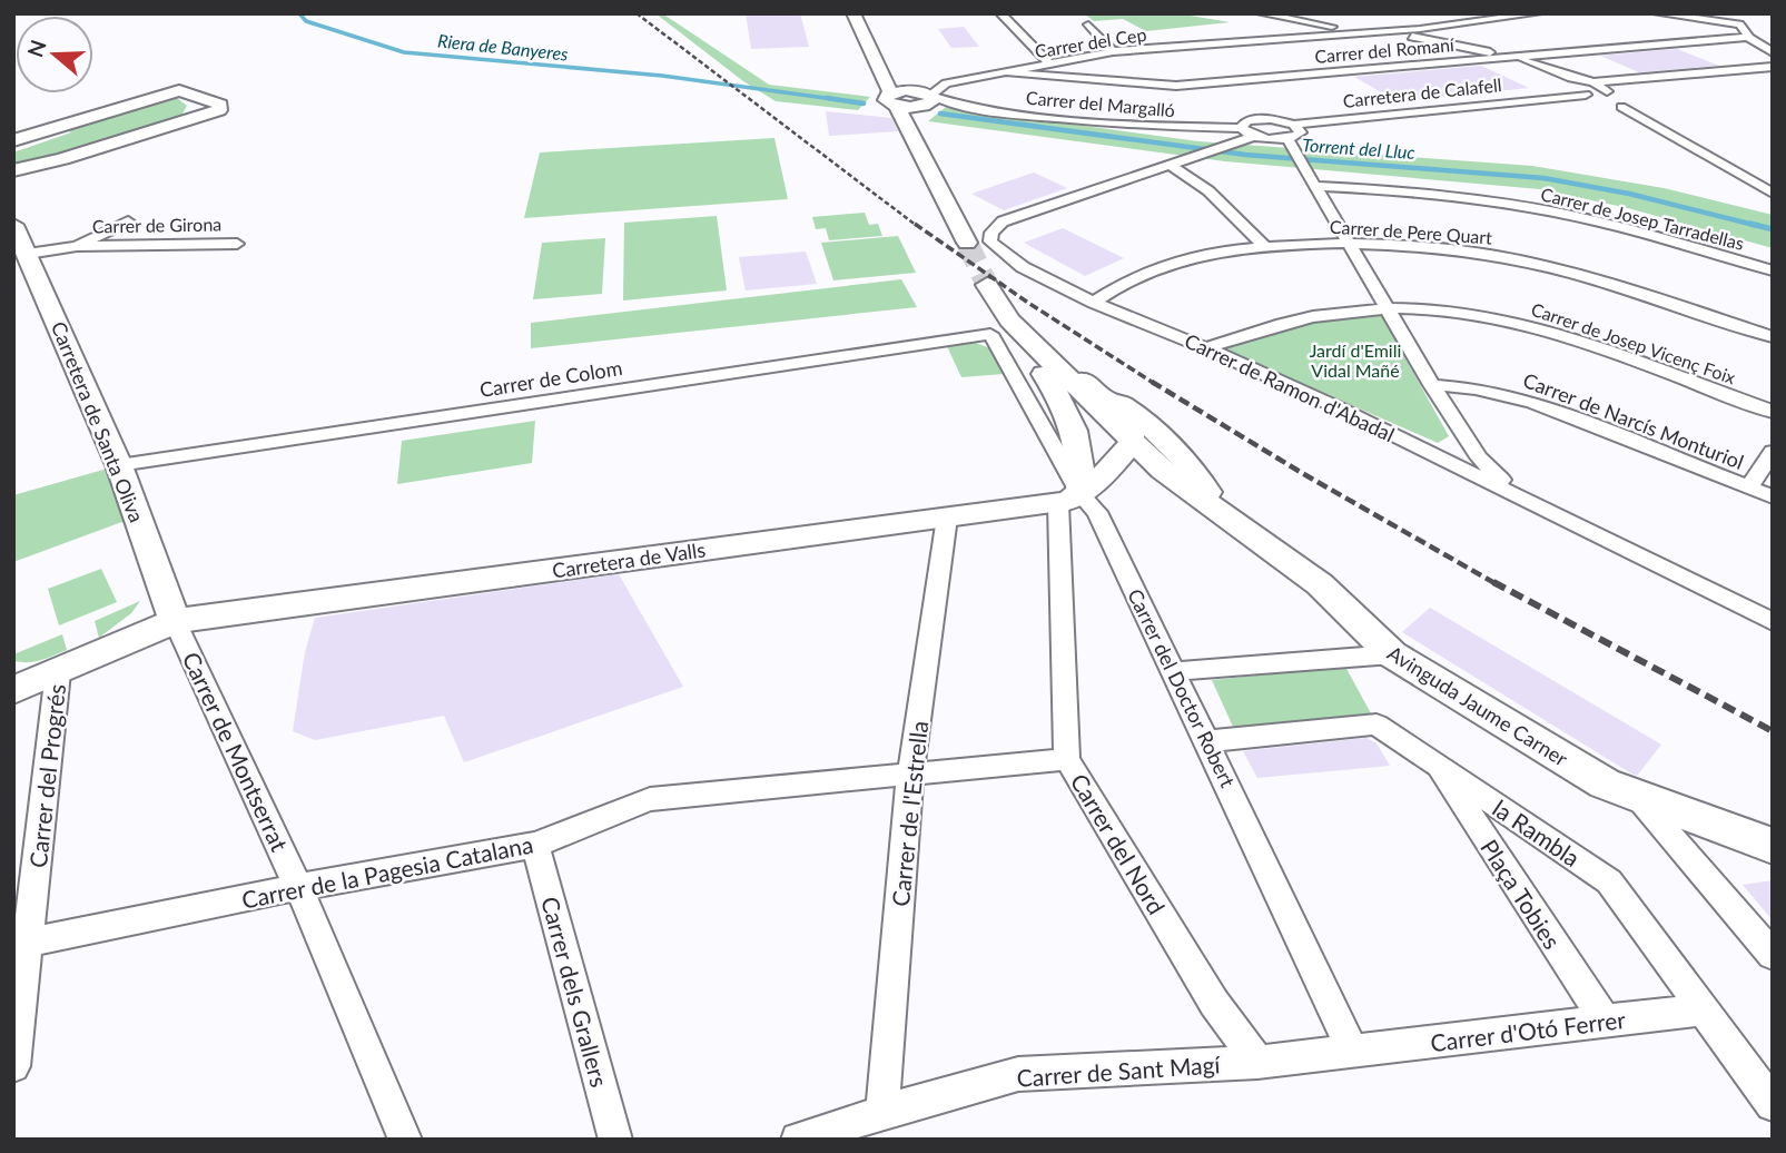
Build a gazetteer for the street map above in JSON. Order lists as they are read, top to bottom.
{
  "streets": {
    "street": [
      "Carrer del Cep",
      "Carrer del Romaní",
      "Carretera de Calafell",
      "Carrer del Margalló",
      "Carrer de Josep Tarradellas",
      "Carrer de Girona",
      "Carrer de Pere Quart",
      "Carrer de Josep Vicenç Foix",
      "Carrer de Colom",
      "Carrer de Ramon d'Abadal",
      "Carrer de Narcís Monturiol",
      "Carretera de Santa Oliva",
      "Carretera de Valls",
      "Carrer del Doctor Robert",
      "Avinguda Jaume Carner",
      "Carrer de Montserrat",
      "Carrer del Progrés",
      "Carrer de l'Estrella",
      "la Rambla",
      "Carrer del Nord",
      "Carrer de la Pagesia Catalana",
      "Plaça Tobies",
      "Carrer dels Grallers",
      "Carrer d'Otó Ferrer",
      "Carrer de Sant Magí"
    ]
  },
  "crossings": [
    ["Carrer del Cep", "Carrer del Romaní"],
    ["Carrer del Cep", "Carrer del Margalló"],
    ["Carretera de Calafell", "Carrer del Margalló"],
    ["Carrer de Pere Quart", "Carrer de Ramon d'Abadal"],
    ["Carrer de Josep Vicenç Foix", "Carrer de Ramon d'Abadal"],
    ["Carrer de Colom", "Carretera de Santa Oliva"],
    ["Carrer de Colom", "Carrer del Doctor Robert"],
    ["Carretera de Santa Oliva", "Carretera de Valls"],
    ["Carretera de Santa Oliva", "Carrer de Montserrat"],
    ["Carretera de Valls", "Carrer del Doctor Robert"],
    ["Carretera de Valls", "Carrer de Montserrat"],
    ["Carretera de Valls", "Carrer del Progrés"],
    ["Carretera de Valls", "Carrer de l'Estrella"],
    ["Carretera de Valls", "Carrer del Nord"],
    ["Carrer del Doctor Robert", "la Rambla"],
    ["Carrer del Doctor Robert", "Carrer del Nord"],
    ["Carrer del Doctor Robert", "Carrer d'Otó Ferrer"],
    ["Carrer del Doctor Robert", "Carrer de Sant Magí"],
    ["Carrer de Montserrat", "Carrer de la Pagesia Catalana"],
    ["Carrer del Progrés", "Carrer de la Pagesia Catalana"],
    ["Carrer de l'Estrella", "Carrer de la Pagesia Catalana"],
    ["Carrer de l'Estrella", "Carrer de Sant Magí"],
    ["la Rambla", "Plaça Tobies"],
    ["la Rambla", "Carrer d'Otó Ferrer"],
    ["Carrer del Nord", "Carrer de la Pagesia Catalana"],
    ["Carrer del Nord", "Carrer de Sant Magí"],
    ["Carrer de la Pagesia Catalana", "Carrer dels Grallers"],
    ["Plaça Tobies", "Carrer d'Otó Ferrer"],
    ["Carrer d'Otó Ferrer", "Carrer de Sant Magí"]
  ],
  "water": ["Riera de Banyeres", "Torrent del Lluc"],
  "parks": ["Jardí d'Emili Vidal Mañé"],
  "north": "left"
}
